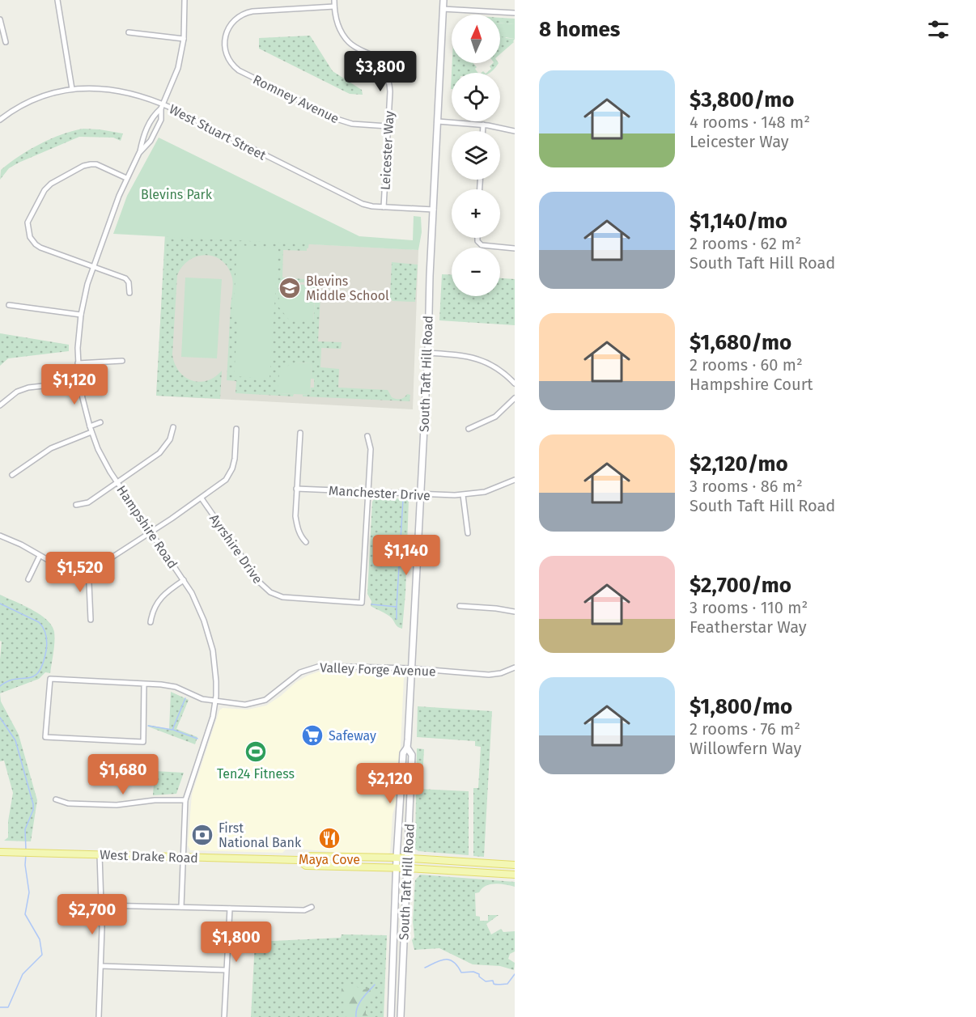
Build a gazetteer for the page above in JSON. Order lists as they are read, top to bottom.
{
  "streets": {
    "main road": ["South Taft Hill Road", "West Drake Road"],
    "street": [
      "Romney Avenue",
      "West Stuart Street",
      "Leicester Way",
      "Manchester Drive",
      "Hampshire Road",
      "Ayrshire Drive",
      "Valley Forge Avenue"
    ]
  },
  "crossings": [
    ["Romney Avenue", "Leicester Way"],
    ["West Stuart Street", "Leicester Way"],
    ["West Stuart Street", "South Taft Hill Road"],
    ["West Stuart Street", "Hampshire Road"],
    ["South Taft Hill Road", "Manchester Drive"],
    ["South Taft Hill Road", "Valley Forge Avenue"],
    ["South Taft Hill Road", "West Drake Road"],
    ["Manchester Drive", "Ayrshire Drive"],
    ["Hampshire Road", "Valley Forge Avenue"],
    ["Hampshire Road", "West Drake Road"]
  ],
  "parks": ["Blevins Park"],
  "places": {
    "school or university": ["Blevins Middle School"],
    "supermarket": ["Safeway"],
    "sports": ["Ten24 Fitness"],
    "bank": ["First National Bank"],
    "restaurant": ["Maya Cove"]
  },
  "north": "top",
  "page": {
    "heading": "8 homes",
    "map_buttons": ["+", "−"],
    "price": [
      "$3,800",
      "$1,120",
      "$1,140",
      "$1,520",
      "$1,680",
      "$2,120",
      "$2,700",
      "$1,800"
    ],
    "list": [
      {
        "name": "$3,800/mo",
        "note": "4 rooms · 148 m² · Leicester Way"
      },
      {
        "name": "$1,140/mo",
        "note": "2 rooms · 62 m² · South Taft Hill Road"
      },
      {
        "name": "$1,680/mo",
        "note": "2 rooms · 60 m² · Hampshire Court"
      },
      {
        "name": "$2,120/mo",
        "note": "3 rooms · 86 m² · South Taft Hill Road"
      },
      {
        "name": "$2,700/mo",
        "note": "3 rooms · 110 m² · Featherstar Way"
      },
      {
        "name": "$1,800/mo",
        "note": "2 rooms · 76 m² · Willowfern Way"
      }
    ]
  }
}
